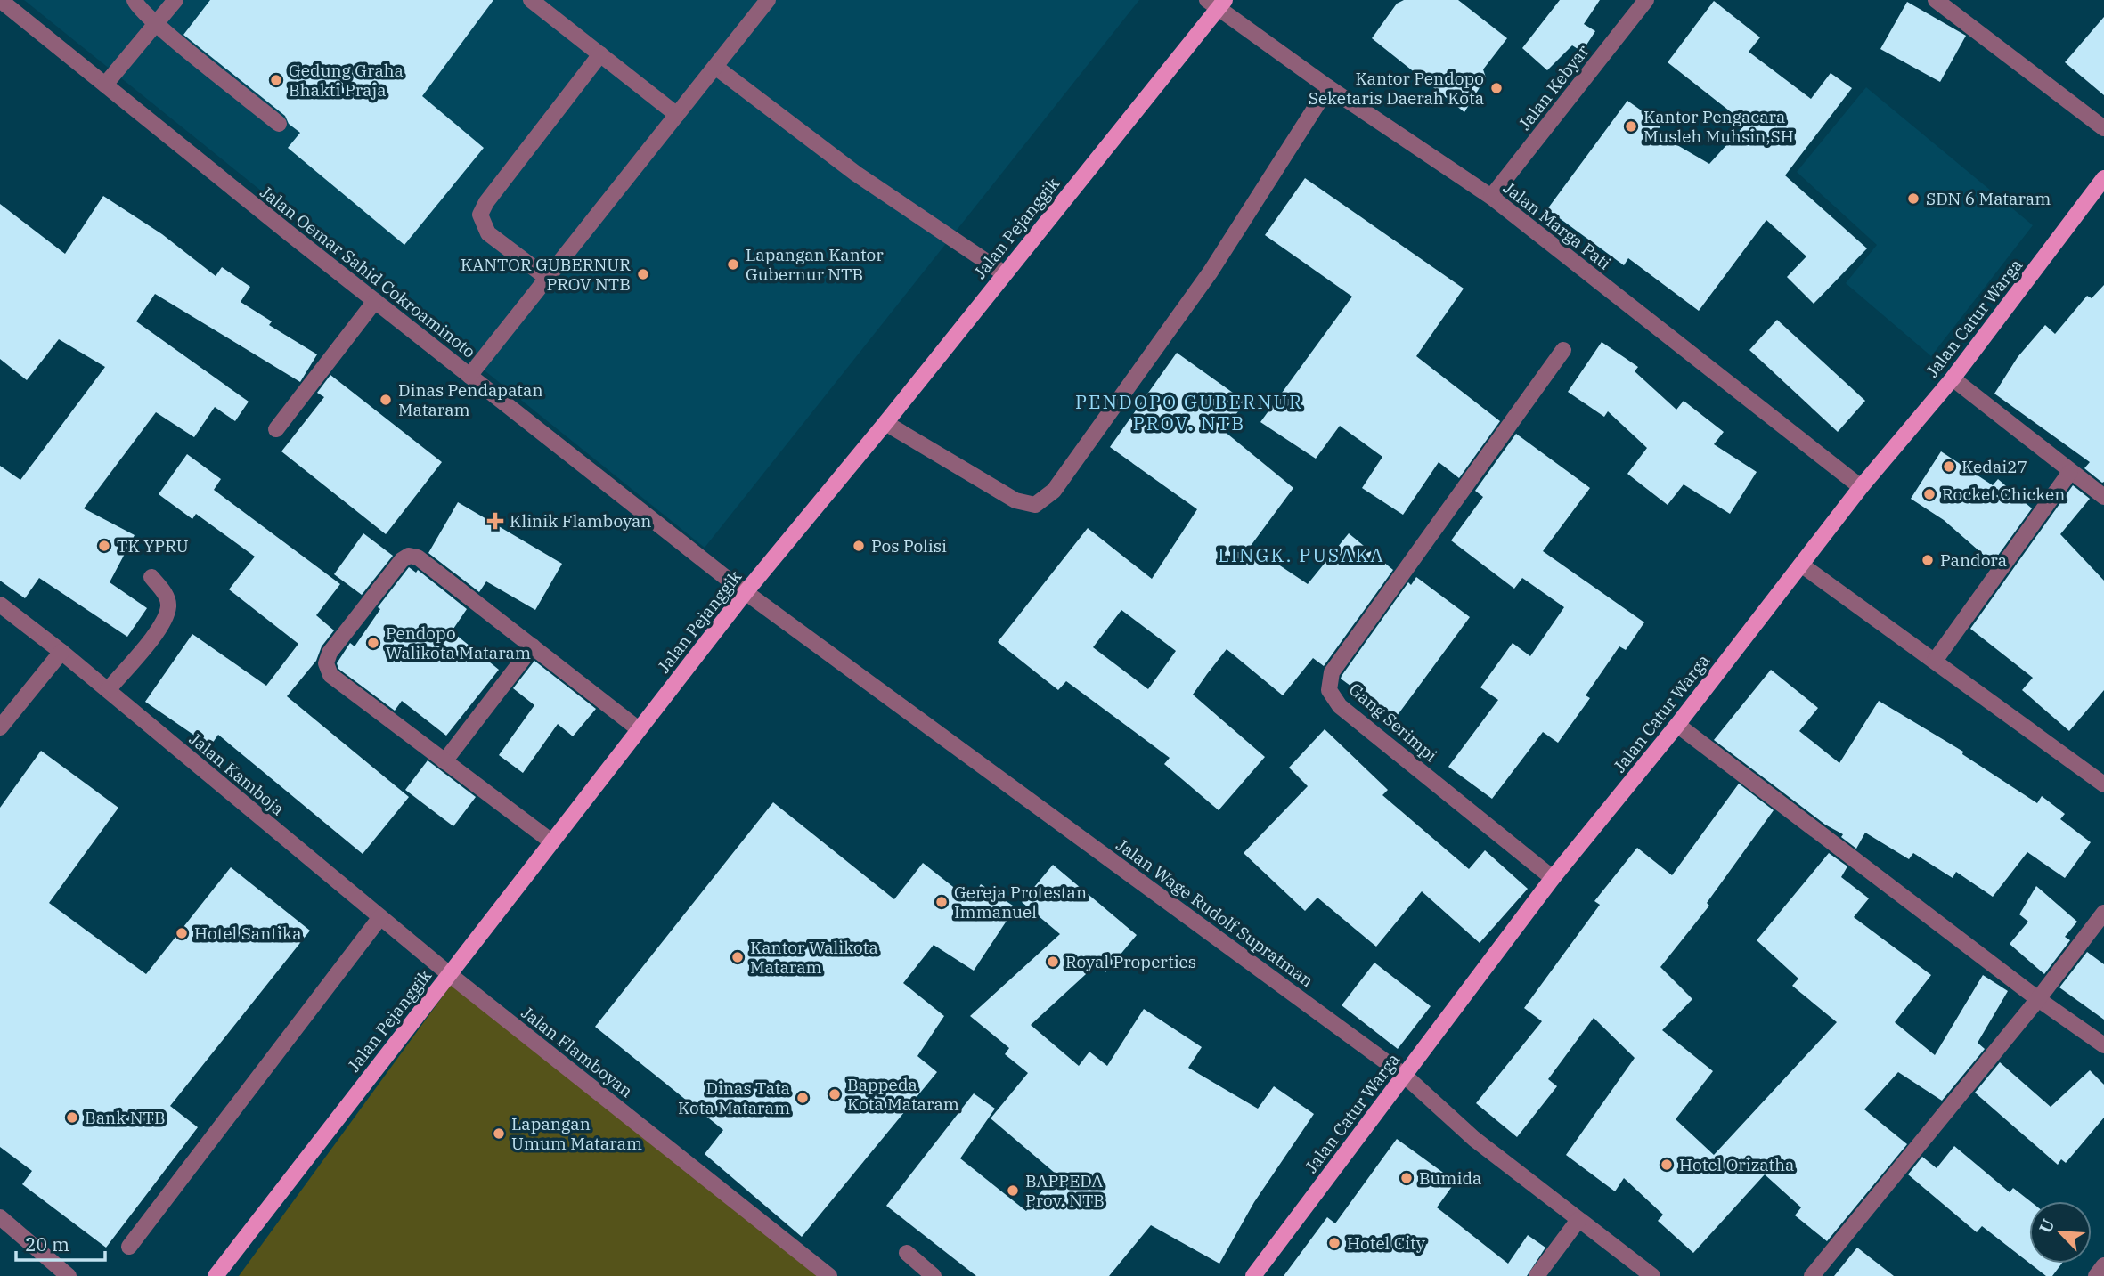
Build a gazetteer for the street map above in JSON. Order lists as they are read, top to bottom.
{
  "streets": {
    "main road": ["Jalan Pejanggik", "Jalan Catur Warga"],
    "street": [
      "Jalan Kebyar",
      "Jalan Marga Pati",
      "Jalan Oemar Sahid Cokroaminoto",
      "Gang Serimpi",
      "Jalan Kamboja",
      "Jalan Wage Rudolf Supratman",
      "Jalan Flamboyan"
    ]
  },
  "crossings": [
    ["Jalan Kebyar", "Jalan Marga Pati"],
    ["Jalan Marga Pati", "Jalan Pejanggik"],
    ["Jalan Marga Pati", "Jalan Catur Warga"],
    ["Jalan Pejanggik", "Jalan Oemar Sahid Cokroaminoto"],
    ["Jalan Pejanggik", "Jalan Kamboja"],
    ["Jalan Pejanggik", "Jalan Wage Rudolf Supratman"],
    ["Jalan Pejanggik", "Jalan Flamboyan"],
    ["Jalan Oemar Sahid Cokroaminoto", "Jalan Wage Rudolf Supratman"],
    ["Jalan Catur Warga", "Gang Serimpi"],
    ["Jalan Catur Warga", "Jalan Wage Rudolf Supratman"],
    ["Jalan Kamboja", "Jalan Flamboyan"]
  ],
  "districts": ["PENDOPO GUBERNUR PROV. NTB", "LINGK. PUSAKA"],
  "places": {
    "other": [
      "Gedung Graha Bhakti Praja",
      "Kantor Pendopo Seketaris Daerah Kota",
      "Kantor Pengacara Musleh Muhsin,SH",
      "SDN 6 Mataram",
      "Lapangan Kantor Gubernur NTB",
      "KANTOR GUBERNUR PROV NTB",
      "Dinas Pendapatan Mataram",
      "Kedai27",
      "Rocket Chicken",
      "TK YPRU",
      "Pos Polisi",
      "Pandora",
      "Pendopo Walikota Mataram",
      "Gereja Protestan Immanuel",
      "Hotel Santika",
      "Kantor Walikota Mataram",
      "Royal Properties",
      "Bappeda Kota Mataram",
      "Dinas Tata Kota Mataram",
      "Bank NTB",
      "Lapangan Umum Mataram",
      "Hotel Orizatha",
      "Bumida",
      "BAPPEDA Prov. NTB",
      "Hotel City"
    ],
    "health": ["Klinik Flamboyan"]
  },
  "scale_bar": "20 m",
  "north": "top left"
}
